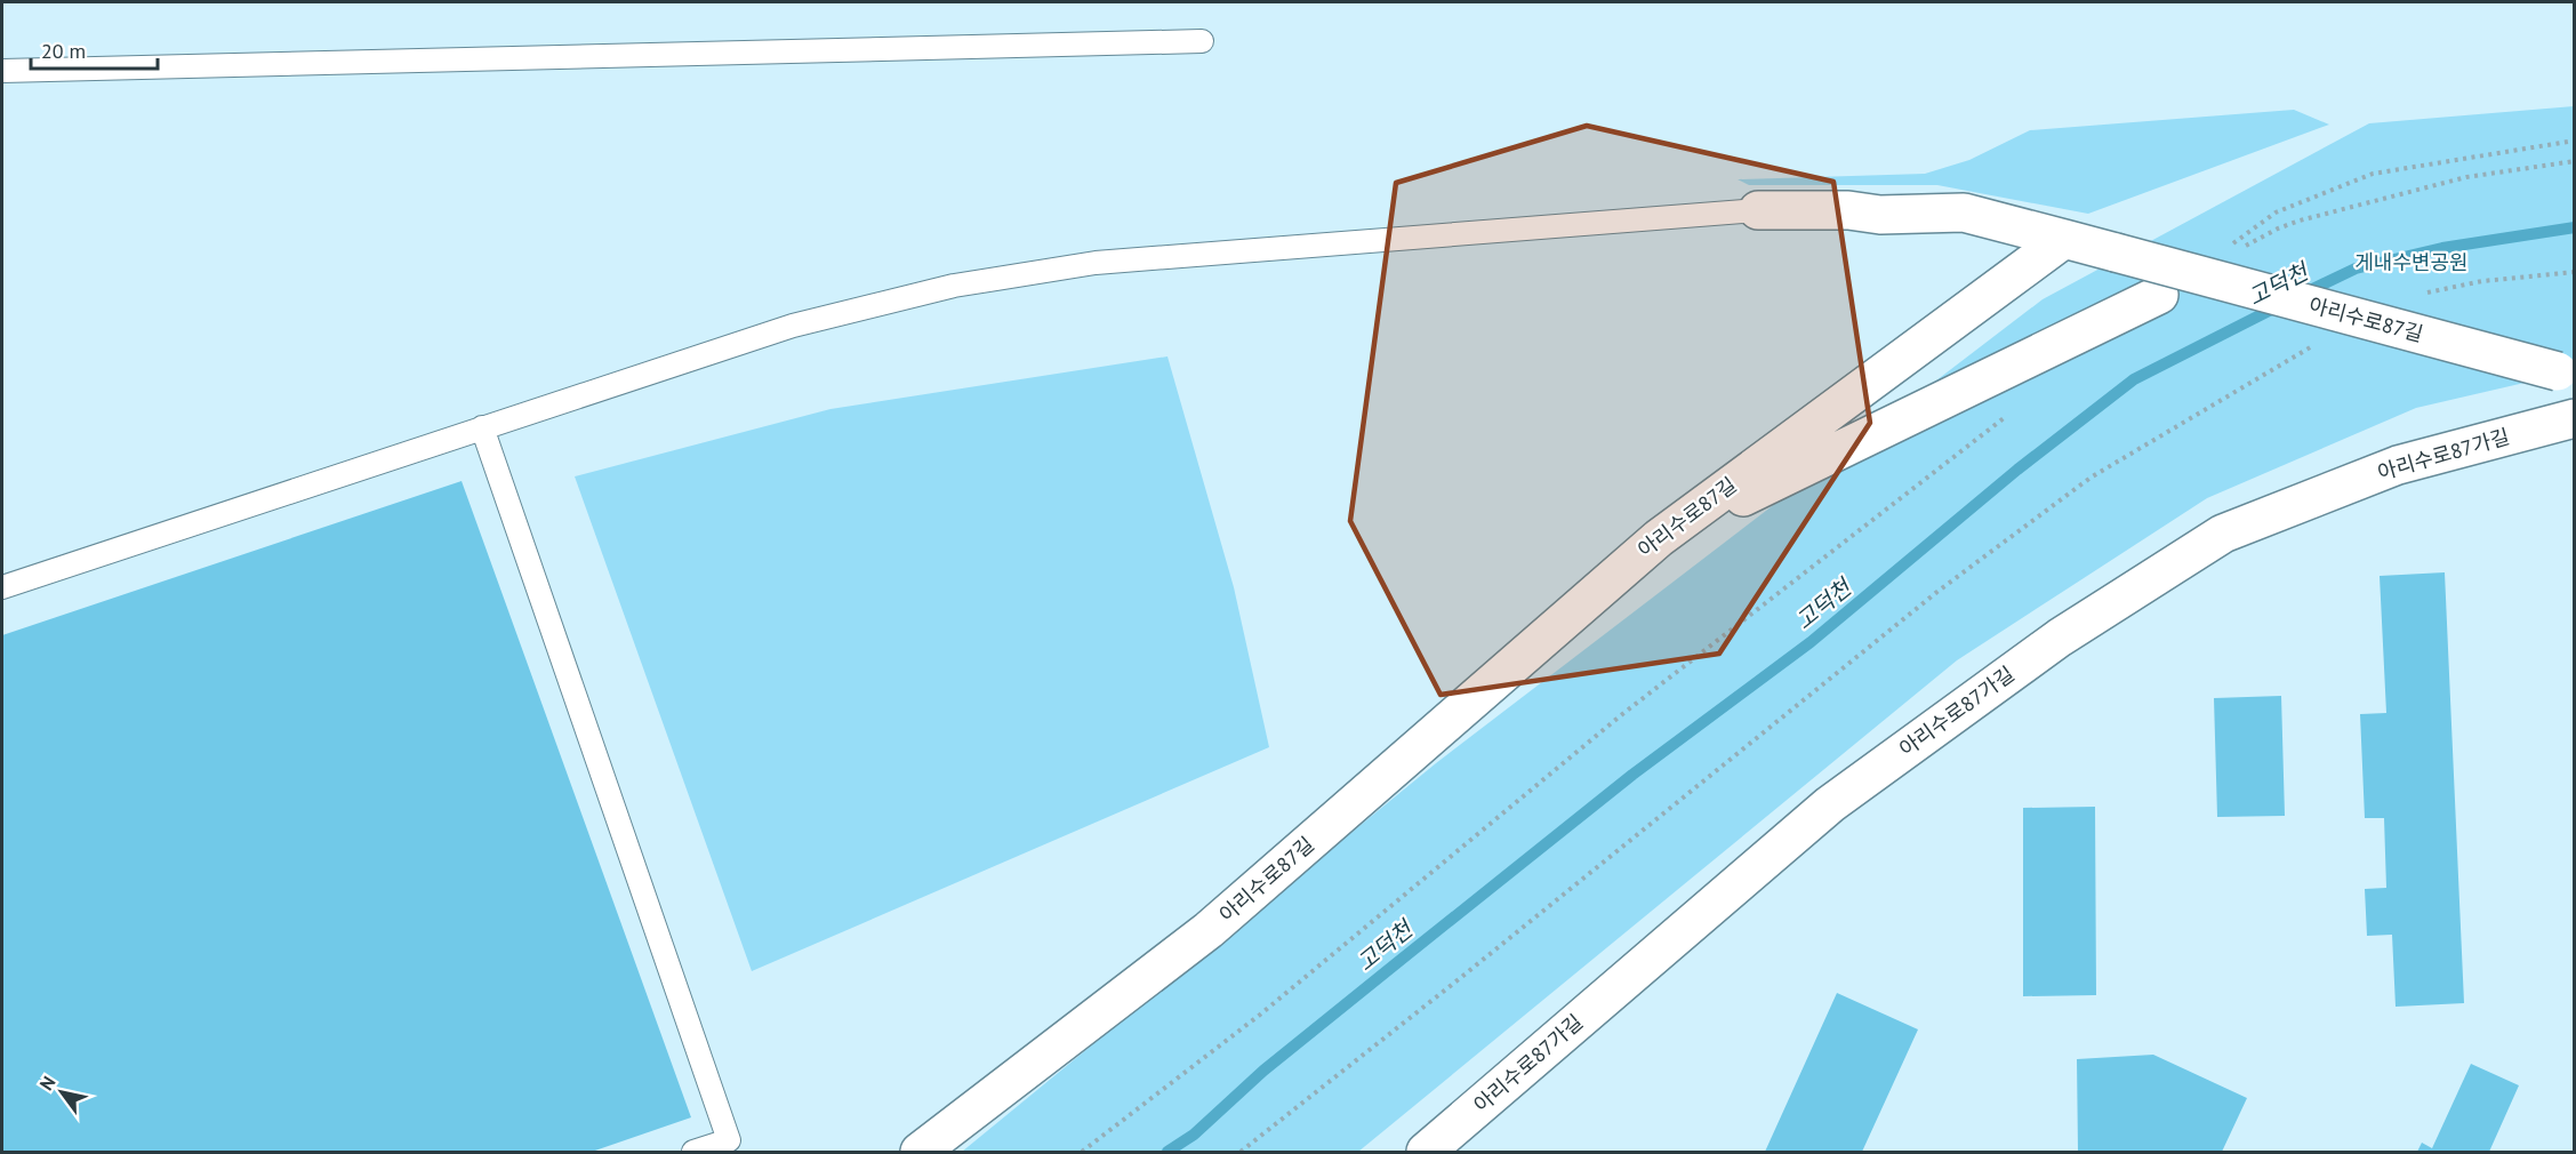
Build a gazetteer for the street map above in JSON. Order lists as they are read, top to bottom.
{
  "streets": {
    "street": ["아리수로87길", "아리수로87가길"]
  },
  "water": ["고덕천"],
  "parks": ["게내수변공원"],
  "scale_bar": "20 m",
  "north": "top left"
}
